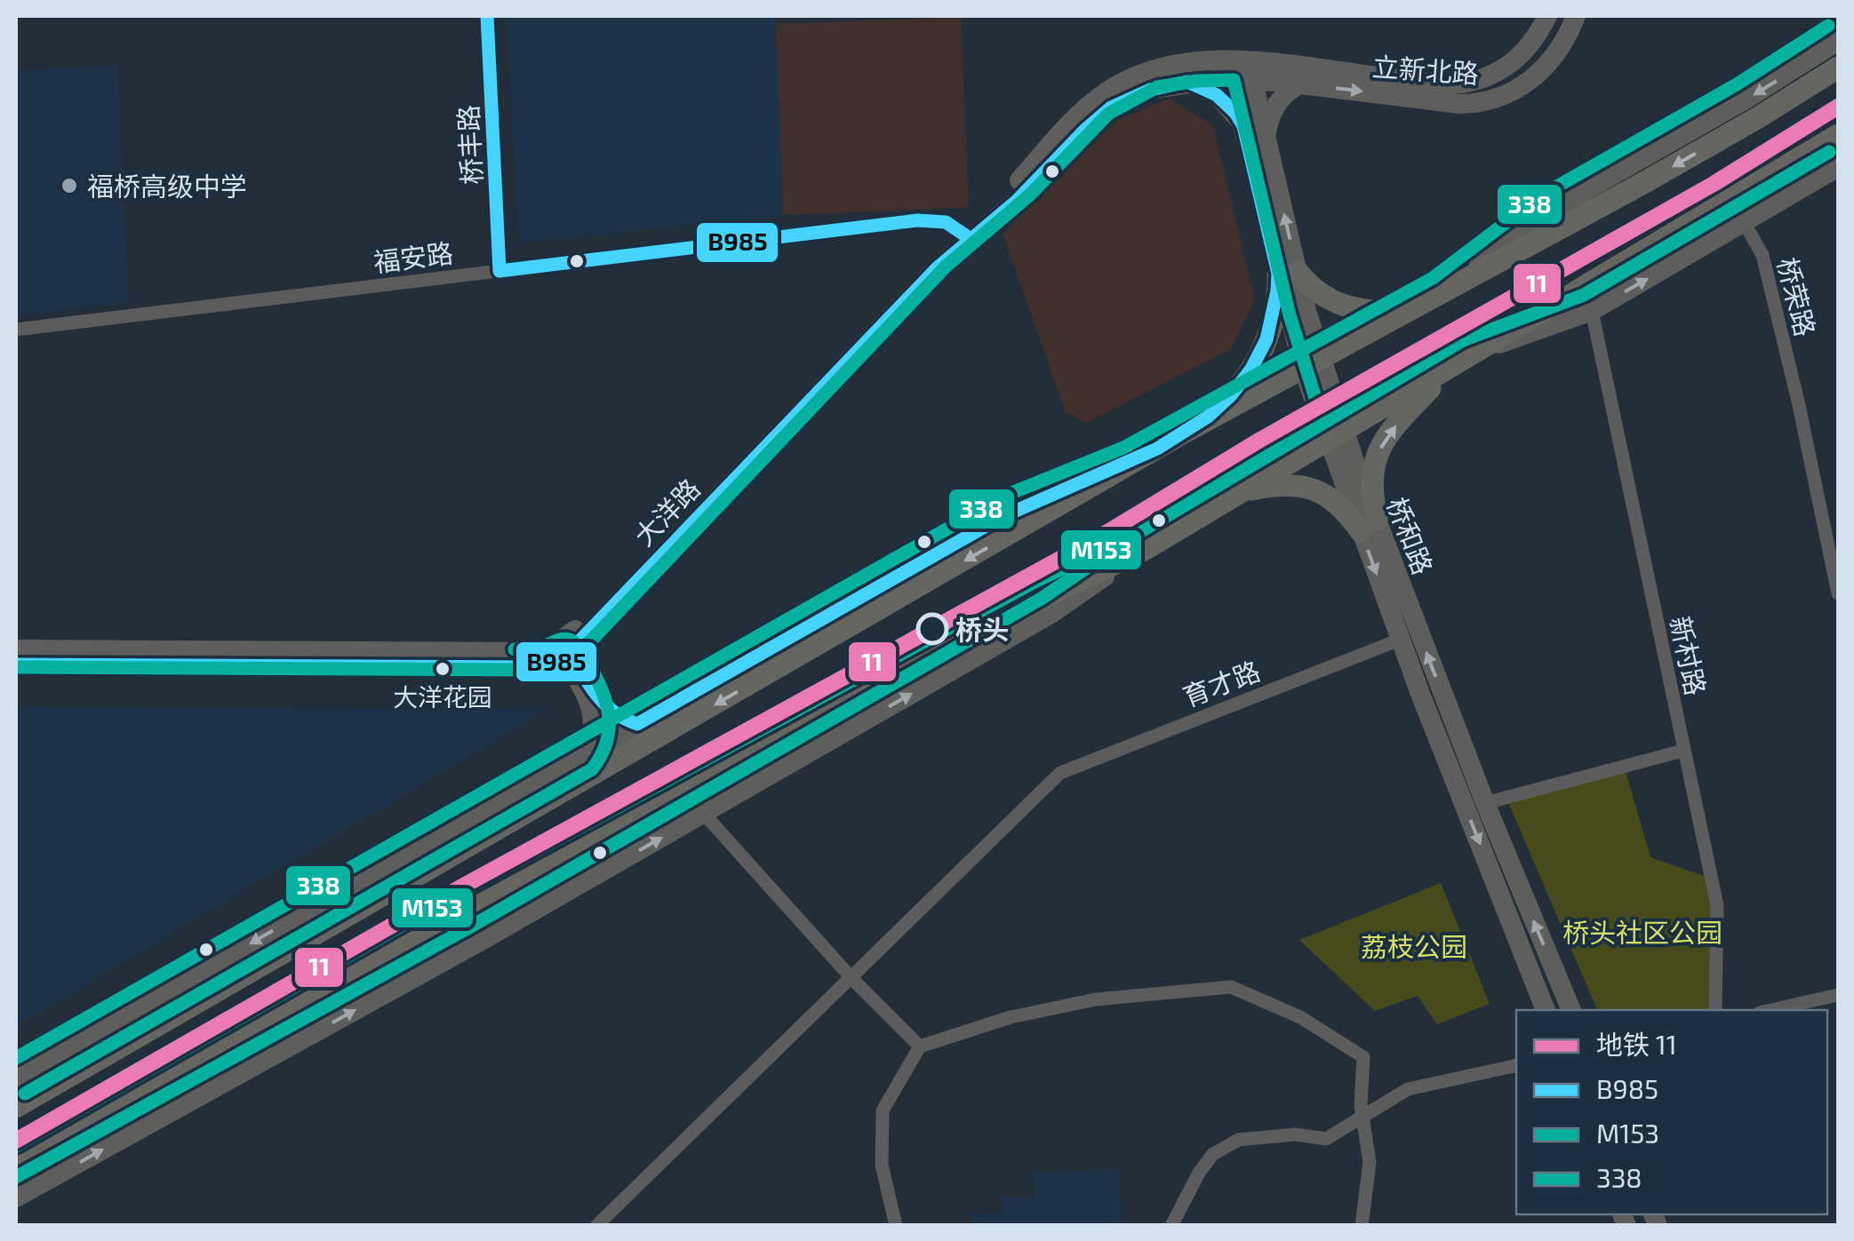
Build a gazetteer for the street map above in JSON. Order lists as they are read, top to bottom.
{
  "streets": {
    "main road": ["立新北路", "大洋路", "桥和路"],
    "street": [
      "桥丰路",
      "福安路",
      "桥荣路",
      "新村路",
      "育才路"
    ]
  },
  "crossings": [
    ["立新北路", "大洋路"],
    ["立新北路", "桥和路"],
    ["桥丰路", "福安路"],
    ["福安路", "大洋路"],
    ["大洋路", "桥和路"],
    ["桥和路", "育才路"]
  ],
  "parks": ["桥头社区公园", "荔枝公园"],
  "places": ["福桥高级中学", "桥头", "大洋花园"],
  "lines": [
    "transit line B985",
    "transit line 338",
    "transit line M153",
    "metro line 11"
  ],
  "legend": [
    "地铁 11",
    "B985",
    "M153",
    "338"
  ]
}
